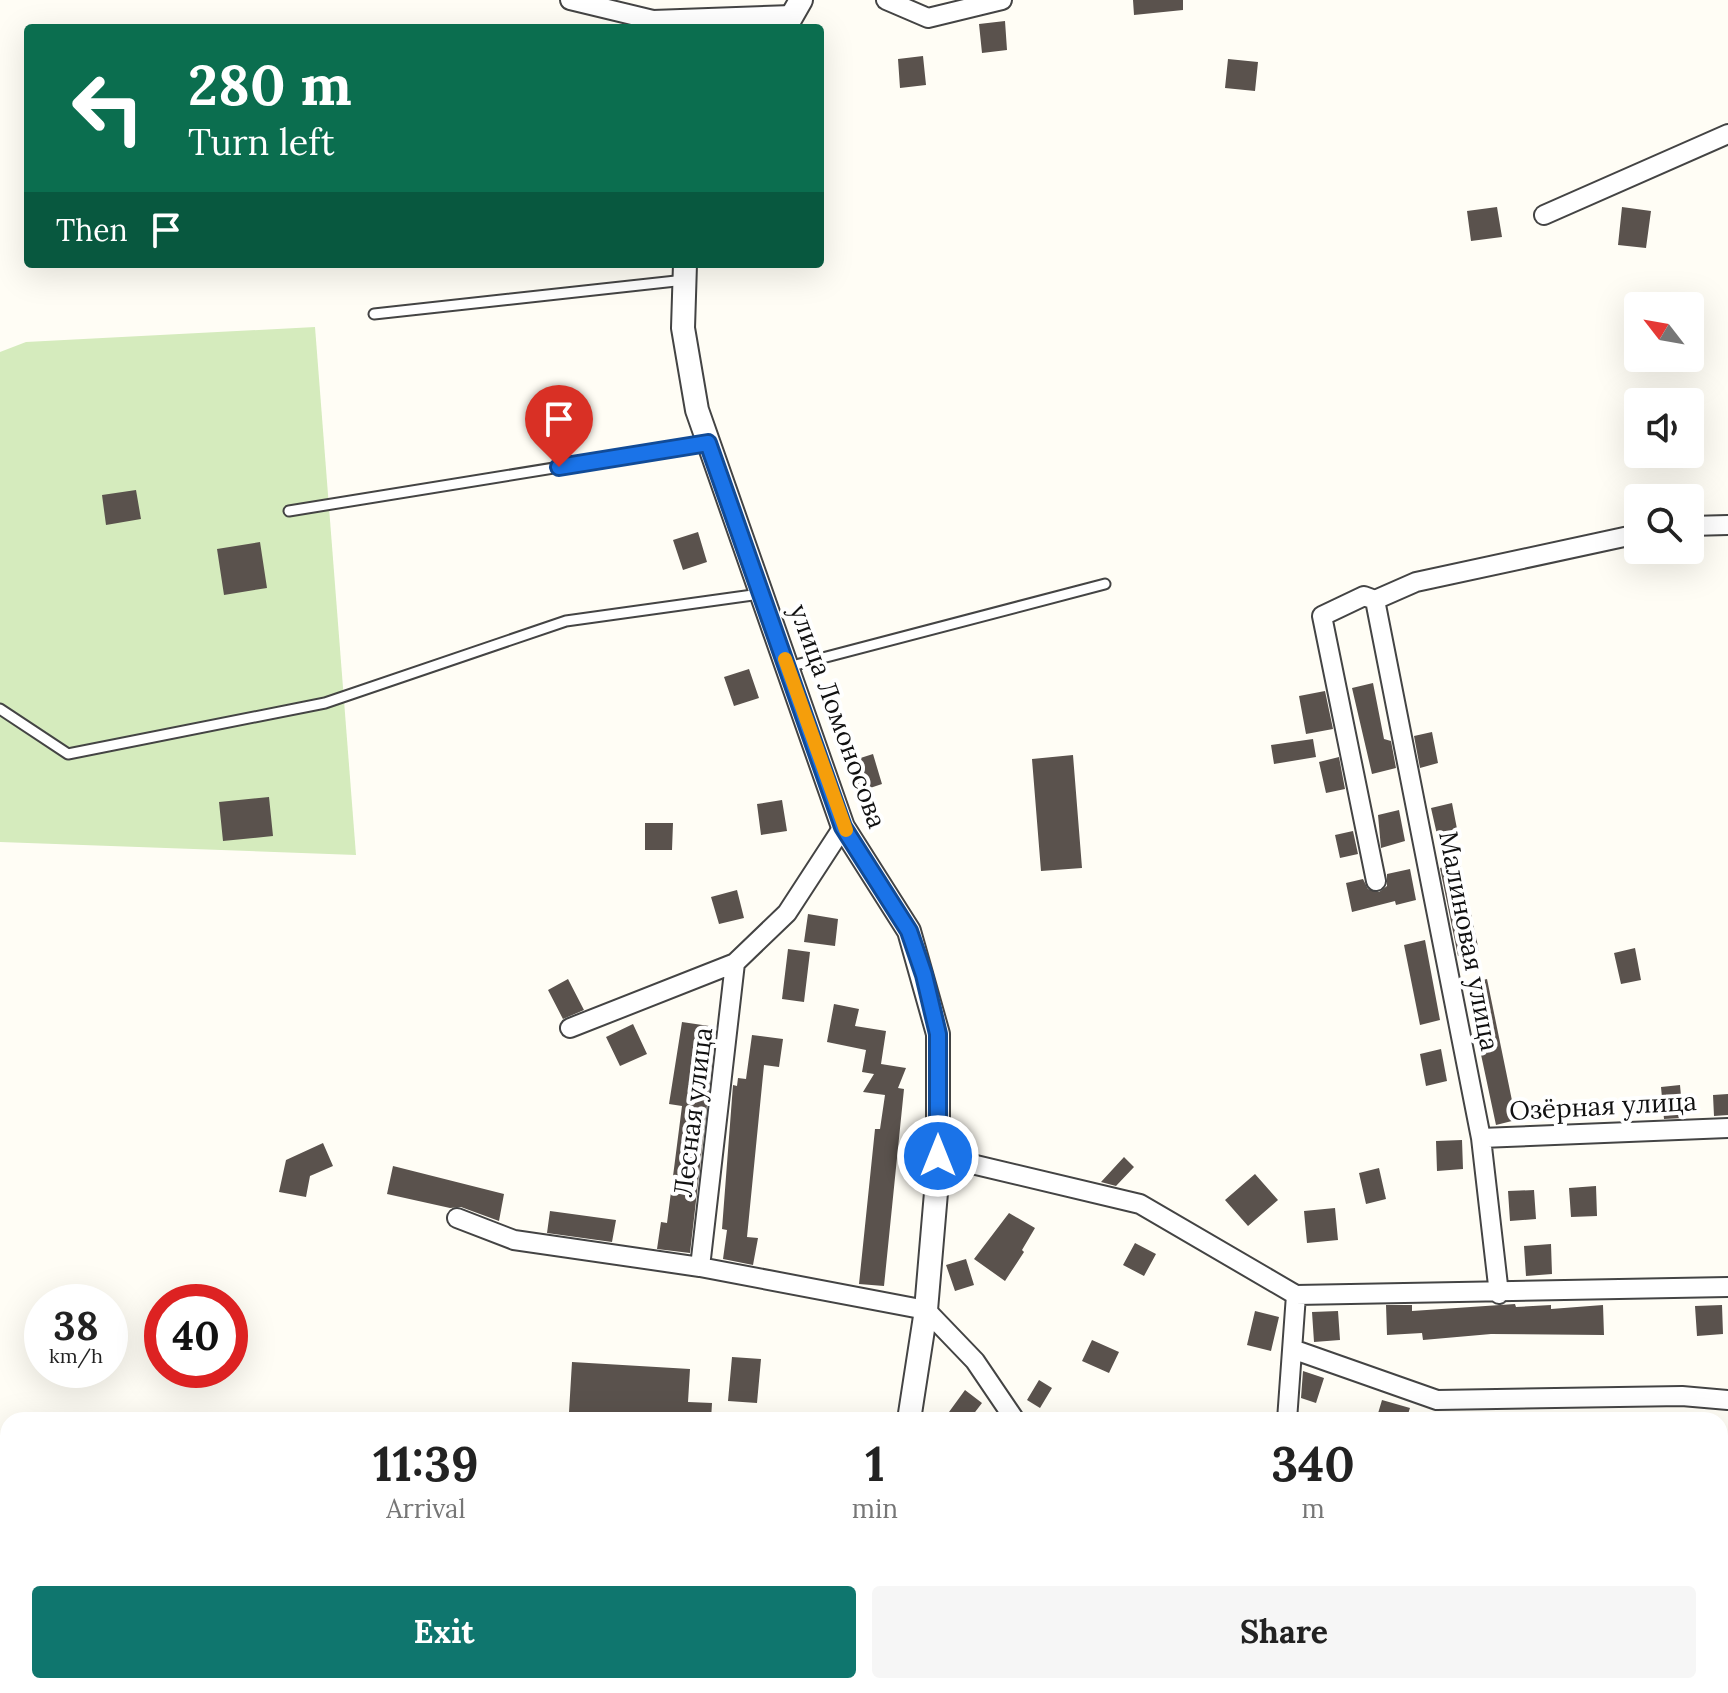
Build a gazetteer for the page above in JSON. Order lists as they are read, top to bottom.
{
  "streets": {
    "street": [
      "улица Ломоносова",
      "Малиновая улица",
      "Озёрная улица",
      "Лесная улица"
    ]
  },
  "crossings": [
    ["Малиновая улица", "Озёрная улица"]
  ],
  "north": "top left",
  "page": {
    "turn": ["280 m", "Turn left"],
    "then": "Then",
    "speed": "38 km/h",
    "limit": "40",
    "eta": [
      "11:39",
      "Arrival",
      "1",
      "min",
      "340",
      "m"
    ],
    "buttons": ["Exit", "Share"]
  }
}
